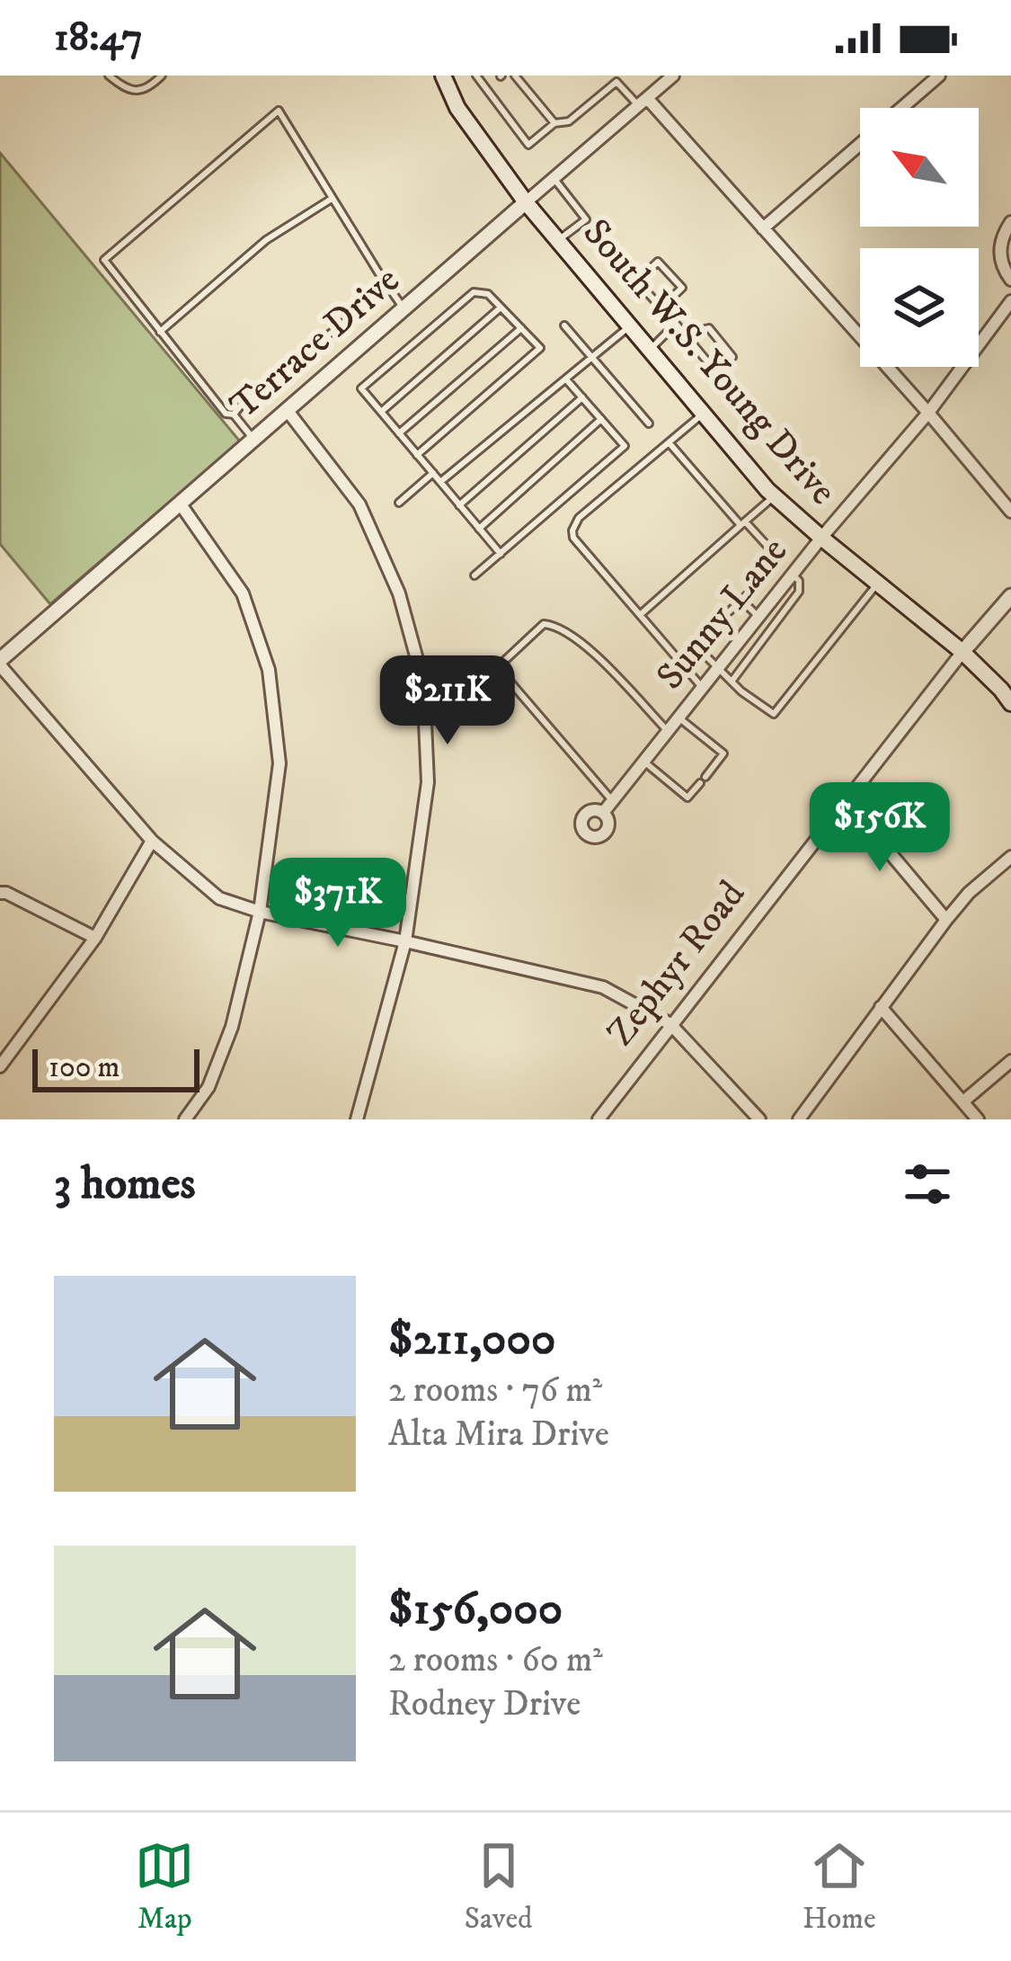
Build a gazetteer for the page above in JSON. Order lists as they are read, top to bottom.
{
  "streets": {
    "main road": ["South W.S. Young Drive"],
    "street": ["Terrace Drive", "Sunny Lane", "Zephyr Road"]
  },
  "crossings": [
    ["Terrace Drive", "South W.S. Young Drive"],
    ["South W.S. Young Drive", "Sunny Lane"],
    ["South W.S. Young Drive", "Zephyr Road"]
  ],
  "scale_bar": "100 m",
  "north": "top left",
  "page": {
    "status": "18:47",
    "price": ["$211K", "$156K", "$371K"],
    "scale": "100 m",
    "heading": "3 homes",
    "list": [
      {
        "name": "$211,000",
        "note": "2 rooms · 76 m² · Alta Mira Drive"
      },
      {
        "name": "$156,000",
        "note": "2 rooms · 60 m² · Rodney Drive"
      }
    ],
    "tabs": ["Map", "Saved", "Home"]
  }
}
